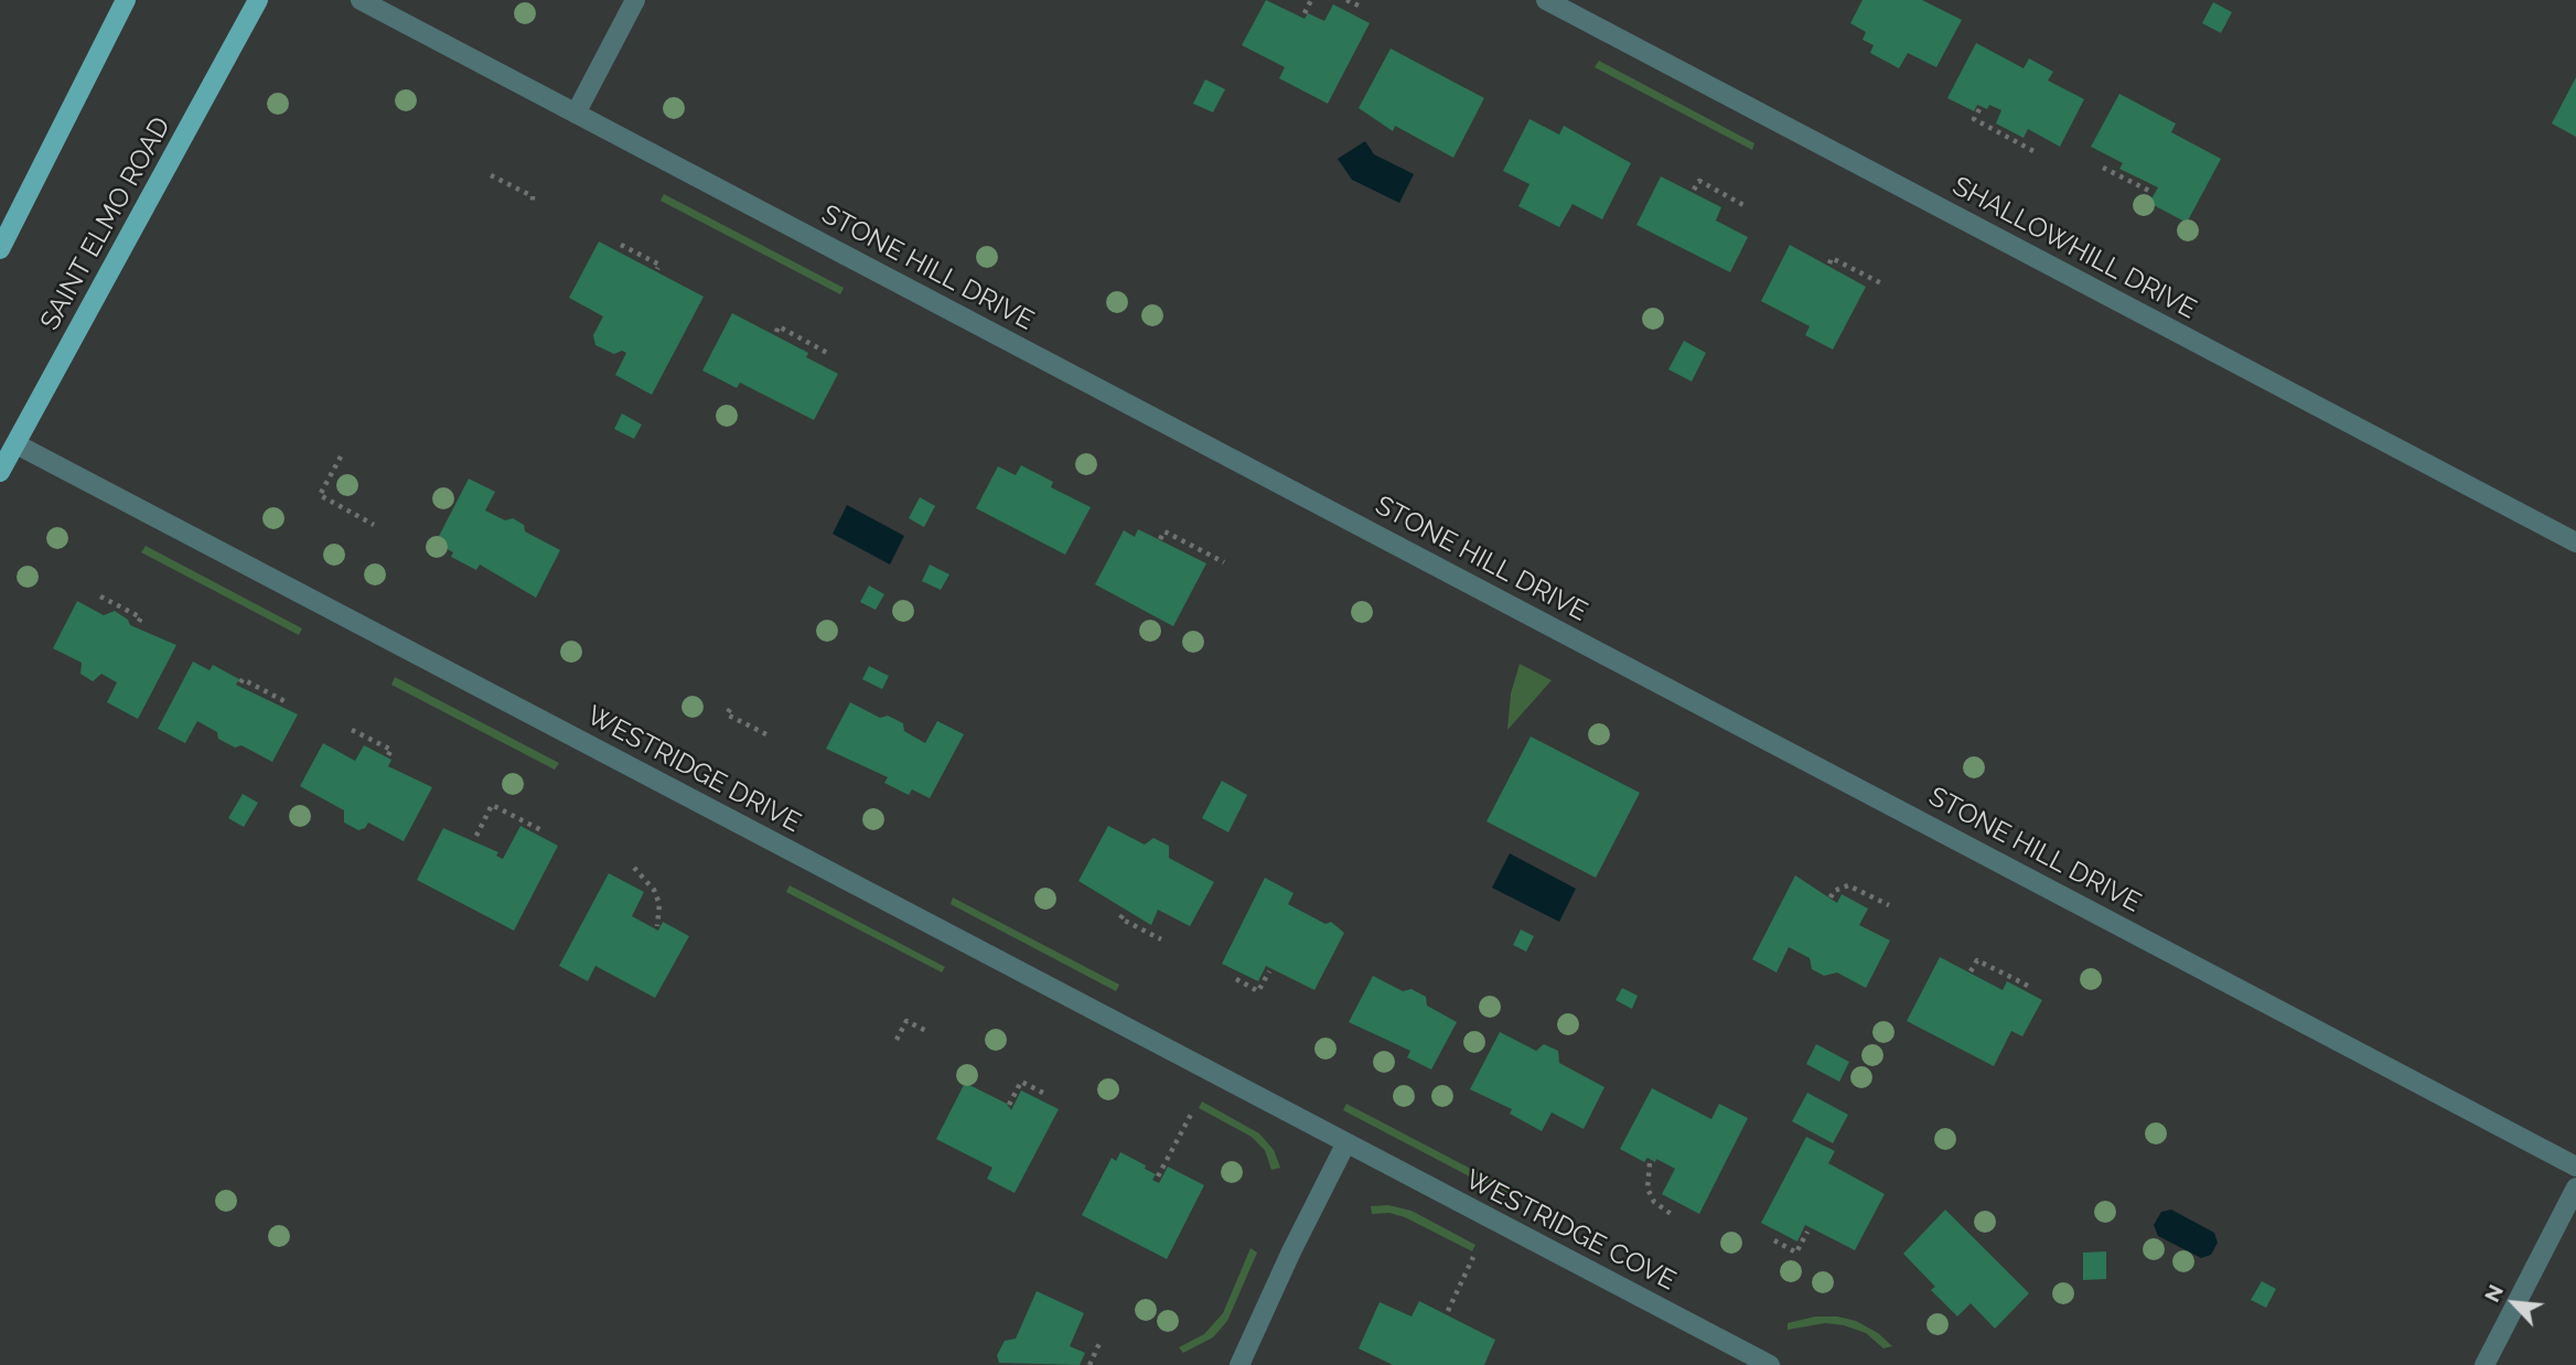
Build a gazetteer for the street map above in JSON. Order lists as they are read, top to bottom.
{
  "streets": {
    "main road": ["SAINT ELMO ROAD"],
    "street": [
      "SHALLOWHILL DRIVE",
      "STONE HILL DRIVE",
      "WESTRIDGE DRIVE",
      "WESTRIDGE COVE"
    ]
  },
  "crossings": [
    ["SAINT ELMO ROAD", "WESTRIDGE DRIVE"],
    ["WESTRIDGE DRIVE", "WESTRIDGE COVE"]
  ],
  "north": "top left"
}
